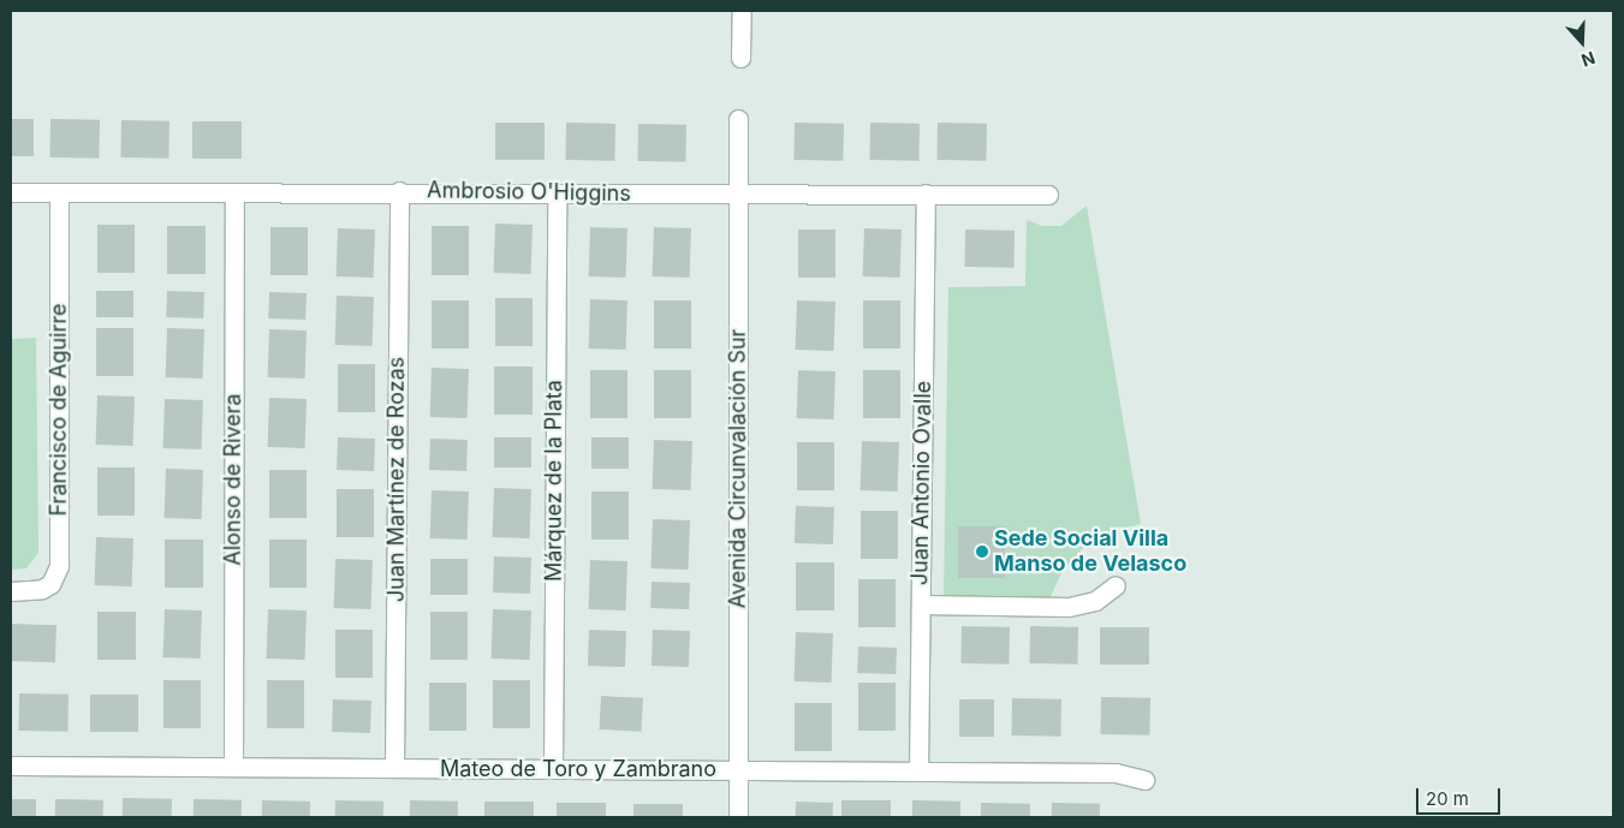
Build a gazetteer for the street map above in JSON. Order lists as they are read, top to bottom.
{
  "streets": {
    "street": [
      "Ambrosio O'Higgins",
      "Francisco de Aguirre",
      "Avenida Circunvalación Sur",
      "Alonso de Rivera",
      "Juan Martínez de Rozas",
      "Márquez de la Plata",
      "Juan Antonio Ovalle",
      "Mateo de Toro y Zambrano"
    ]
  },
  "crossings": [
    ["Ambrosio O'Higgins", "Francisco de Aguirre"],
    ["Ambrosio O'Higgins", "Avenida Circunvalación Sur"],
    ["Ambrosio O'Higgins", "Alonso de Rivera"],
    ["Ambrosio O'Higgins", "Juan Martínez de Rozas"],
    ["Ambrosio O'Higgins", "Márquez de la Plata"],
    ["Ambrosio O'Higgins", "Juan Antonio Ovalle"],
    ["Avenida Circunvalación Sur", "Mateo de Toro y Zambrano"],
    ["Alonso de Rivera", "Mateo de Toro y Zambrano"],
    ["Juan Martínez de Rozas", "Mateo de Toro y Zambrano"],
    ["Márquez de la Plata", "Mateo de Toro y Zambrano"],
    ["Juan Antonio Ovalle", "Mateo de Toro y Zambrano"]
  ],
  "places": ["Sede Social Villa Manso de Velasco"],
  "scale_bar": "20 m",
  "north": "bottom"
}
